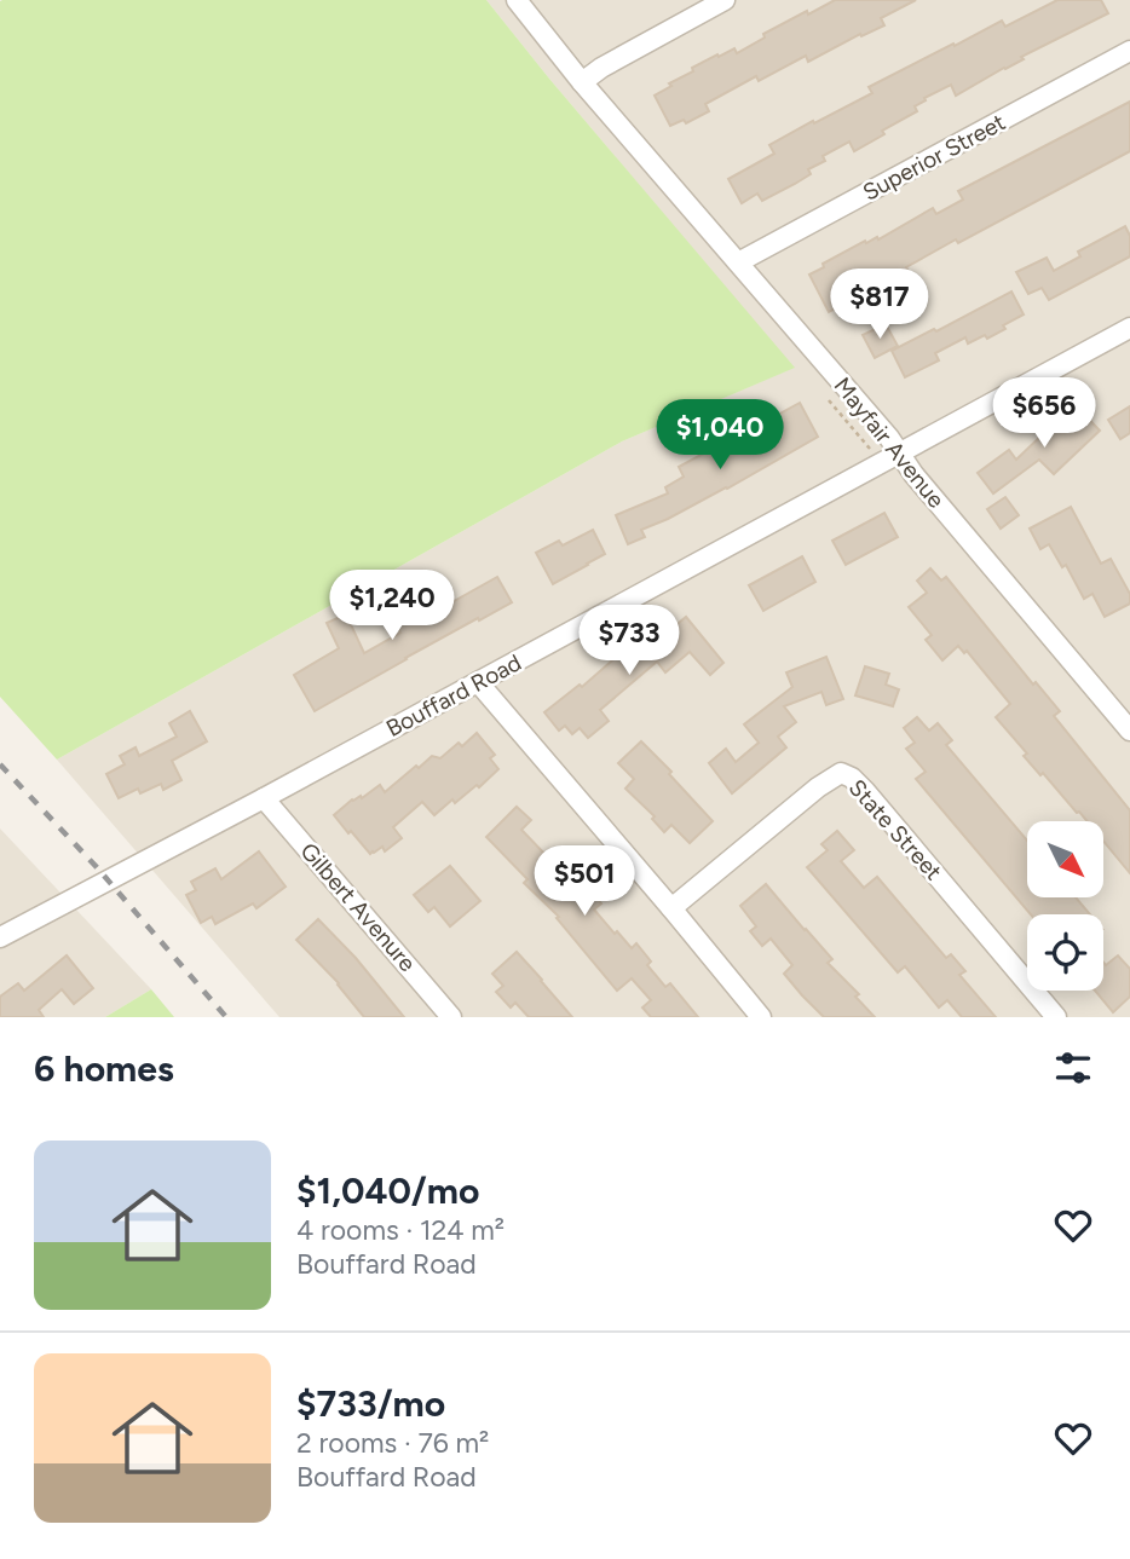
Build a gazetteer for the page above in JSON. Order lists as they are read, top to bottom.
{
  "streets": {
    "street": [
      "Superior Street",
      "Mayfair Avenue",
      "Bouffard Road",
      "State Street",
      "Gilbert Avenure"
    ]
  },
  "crossings": [
    ["Superior Street", "Mayfair Avenue"],
    ["Mayfair Avenue", "Bouffard Road"],
    ["Bouffard Road", "Gilbert Avenure"]
  ],
  "north": "bottom right",
  "page": {
    "price": [
      "$817",
      "$656",
      "$1,040",
      "$1,240",
      "$733",
      "$501"
    ],
    "heading": "6 homes",
    "list": [
      {
        "name": "$1,040/mo",
        "note": "4 rooms · 124 m² · Bouffard Road"
      },
      {
        "name": "$733/mo",
        "note": "2 rooms · 76 m² · Bouffard Road"
      }
    ]
  }
}
